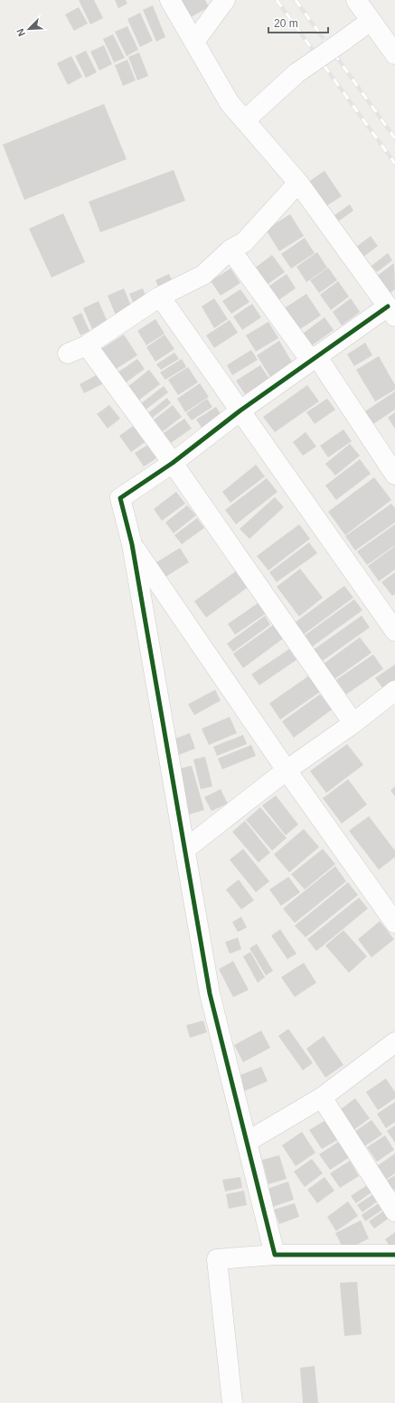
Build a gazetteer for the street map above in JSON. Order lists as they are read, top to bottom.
{
  "scale_bar": "20 m",
  "north": "bottom left"
}
